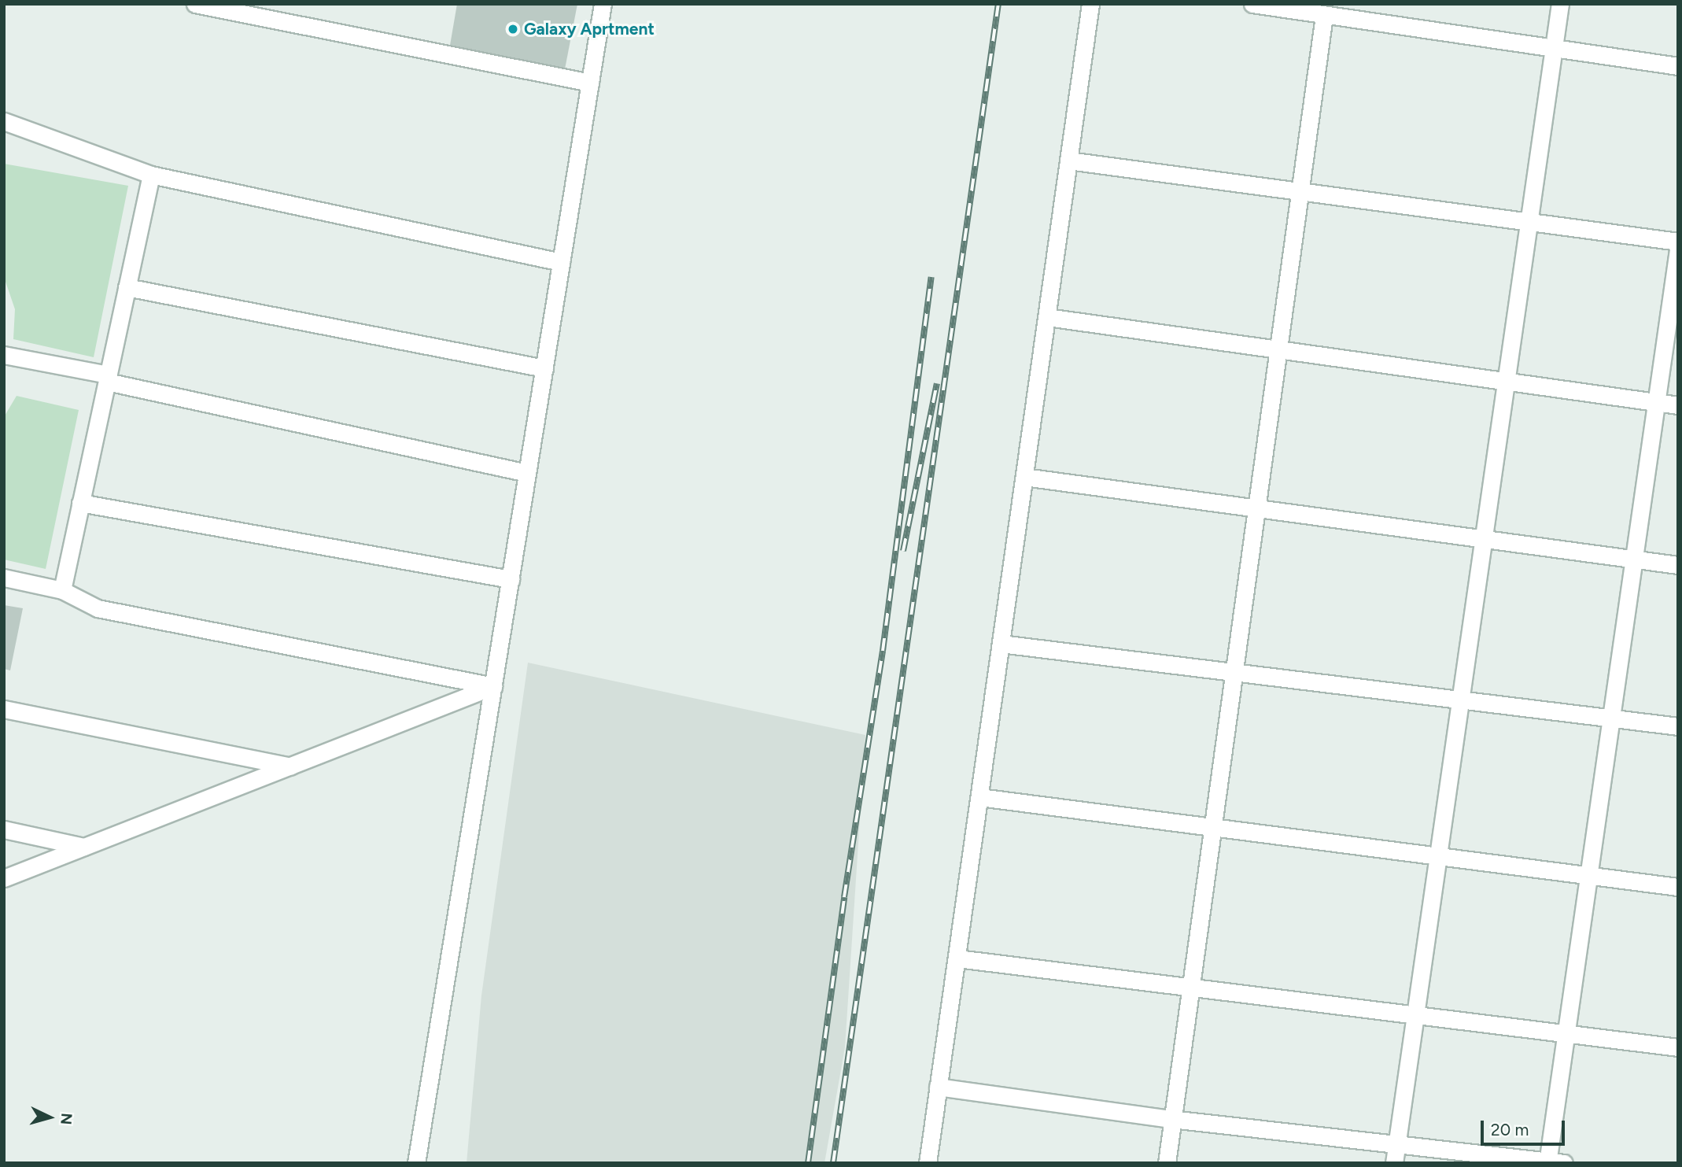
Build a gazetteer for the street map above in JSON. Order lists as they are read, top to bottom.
{
  "places": ["Galaxy Aprtment"],
  "scale_bar": "20 m",
  "north": "right"
}
